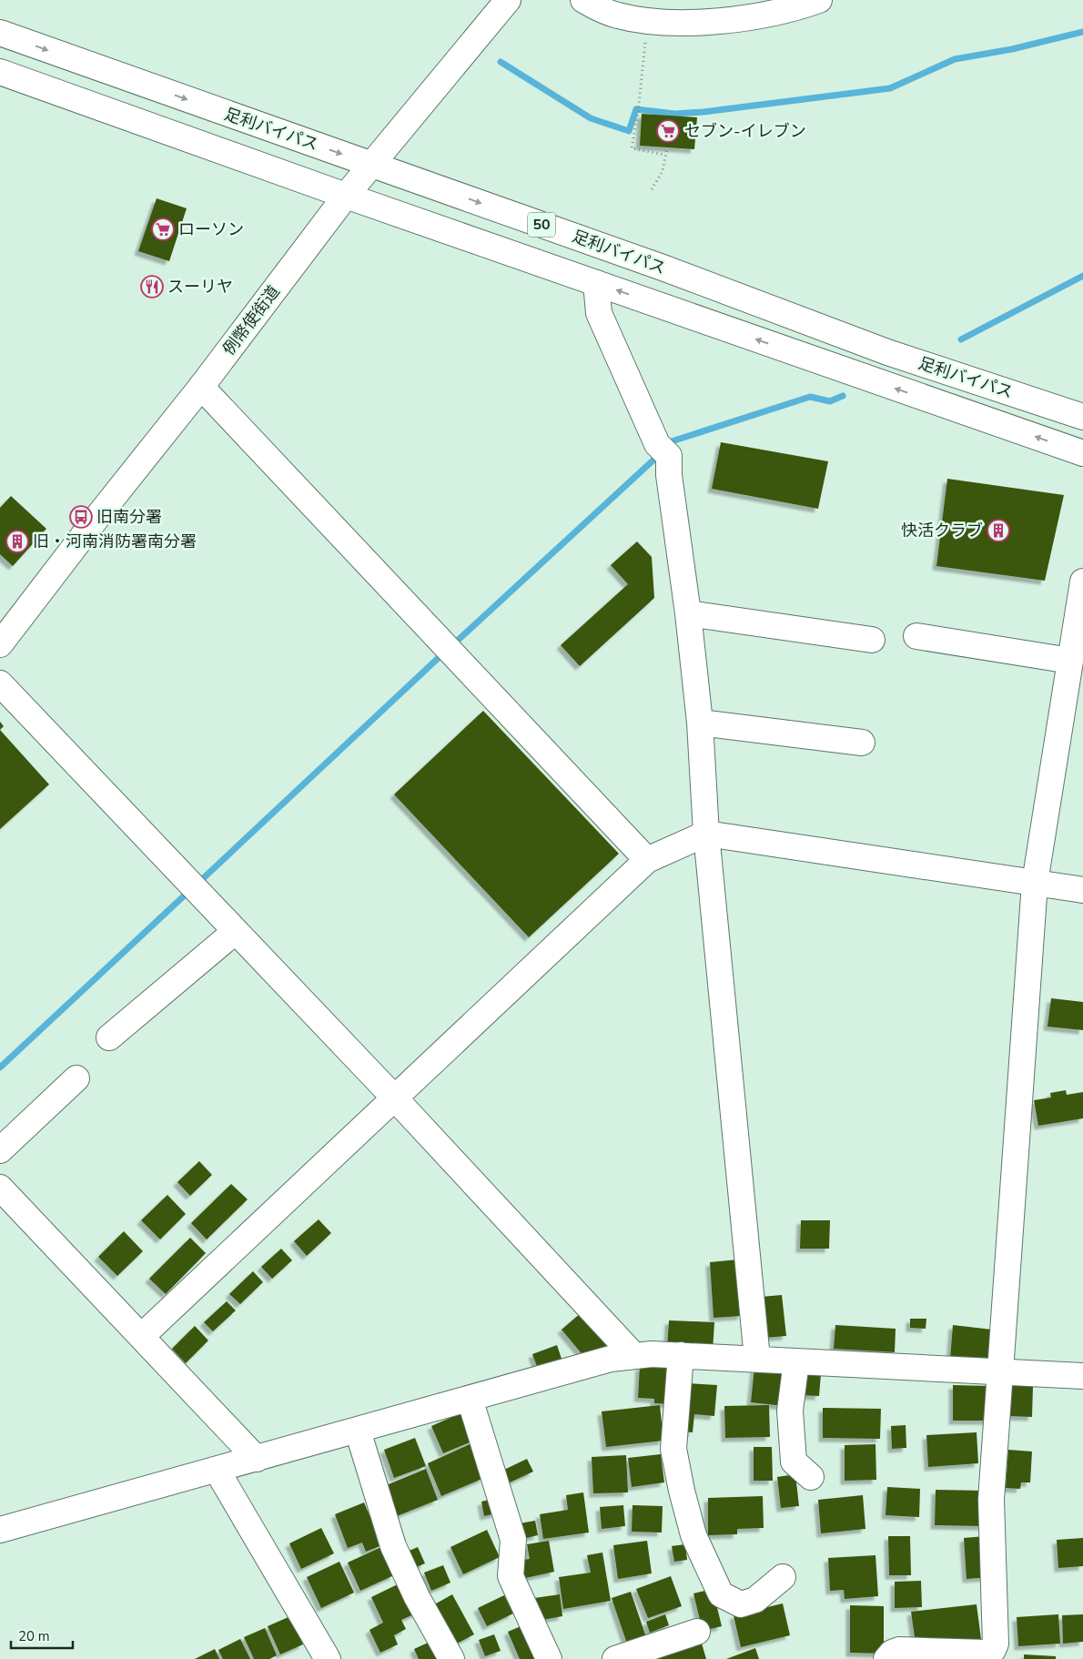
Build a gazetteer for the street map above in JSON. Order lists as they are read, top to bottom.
{
  "streets": {
    "main road": ["足利バイパス", "50", "例幣使街道"]
  },
  "crossings": [
    ["足利バイパス", "例幣使街道"]
  ],
  "places": {
    "supermarket": ["セブン-イレブン", "ローソン"],
    "restaurant": ["スーリヤ"],
    "bus stop": ["旧南分署"],
    "building": ["快活クラブ", "旧・河南消防署南分署"]
  },
  "scale_bar": "20 m"
}
